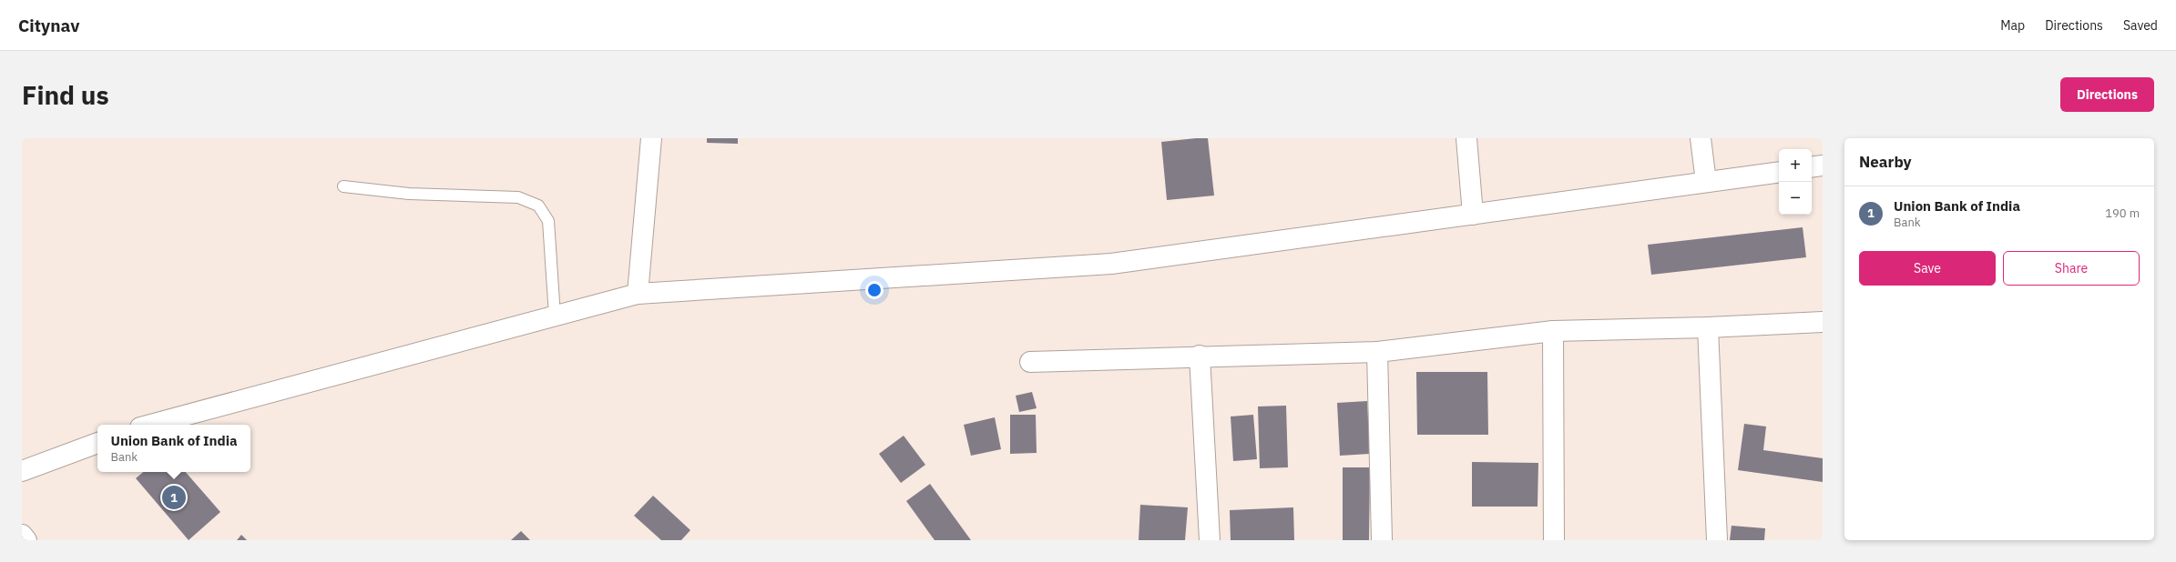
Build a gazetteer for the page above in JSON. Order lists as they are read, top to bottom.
{
  "page": {
    "header": "Citynav",
    "nav": ["Map", "Directions", "Saved"],
    "buttons": [
      "Directions",
      ["Save", "Share"]
    ],
    "title": "Find us",
    "heading": "Nearby",
    "map_buttons": ["+", "−"],
    "list": [
      {
        "mark": "1",
        "name": "Union Bank of India",
        "note": "Bank",
        "value": "190 m"
      }
    ],
    "popup": ["Union Bank of India", "Bank"],
    "pins": "1"
  }
}
